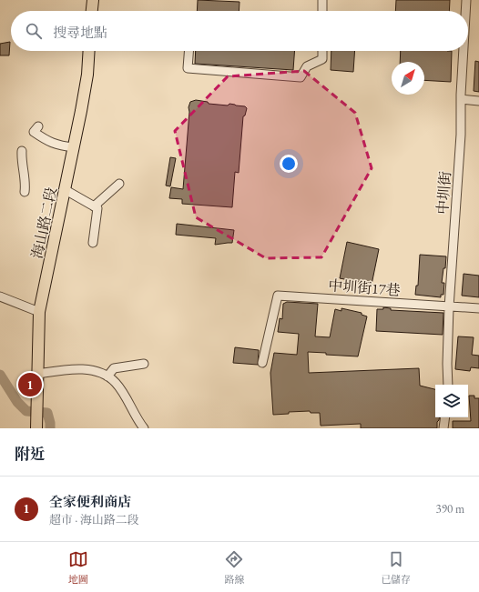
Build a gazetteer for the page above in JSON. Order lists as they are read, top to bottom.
{
  "streets": {
    "main road": ["海山路二段"],
    "street": ["中圳街", "中圳街17巷"]
  },
  "crossings": [
    ["中圳街", "中圳街17巷"]
  ],
  "north": "top right",
  "page": {
    "search": "搜尋地點",
    "pins": "1",
    "heading": "附近",
    "list": [
      {
        "mark": "1",
        "name": "全家便利商店",
        "note": "超市 · 海山路二段",
        "value": "390 m"
      }
    ],
    "nav": ["地圖", "路線", "已儲存"]
  }
}
